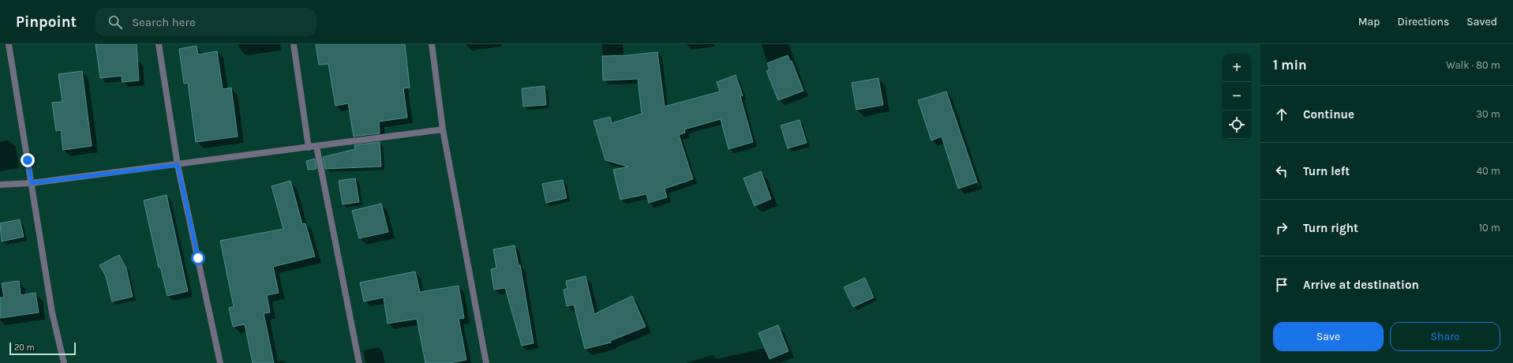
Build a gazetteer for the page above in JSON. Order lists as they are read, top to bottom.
{
  "scale_bar": "20 m",
  "page": {
    "header": "Pinpoint",
    "search": "Search here",
    "nav": ["Map", "Directions", "Saved"],
    "heading": ["1 min", "Walk · 80 m"],
    "map_buttons": ["+", "−"],
    "list": [
      ["Continue", "30 m"],
      ["Turn left", "40 m"],
      ["Turn right", "10 m"],
      "Arrive at destination"
    ],
    "buttons": ["Save", "Share"],
    "scale": "20 m"
  }
}
